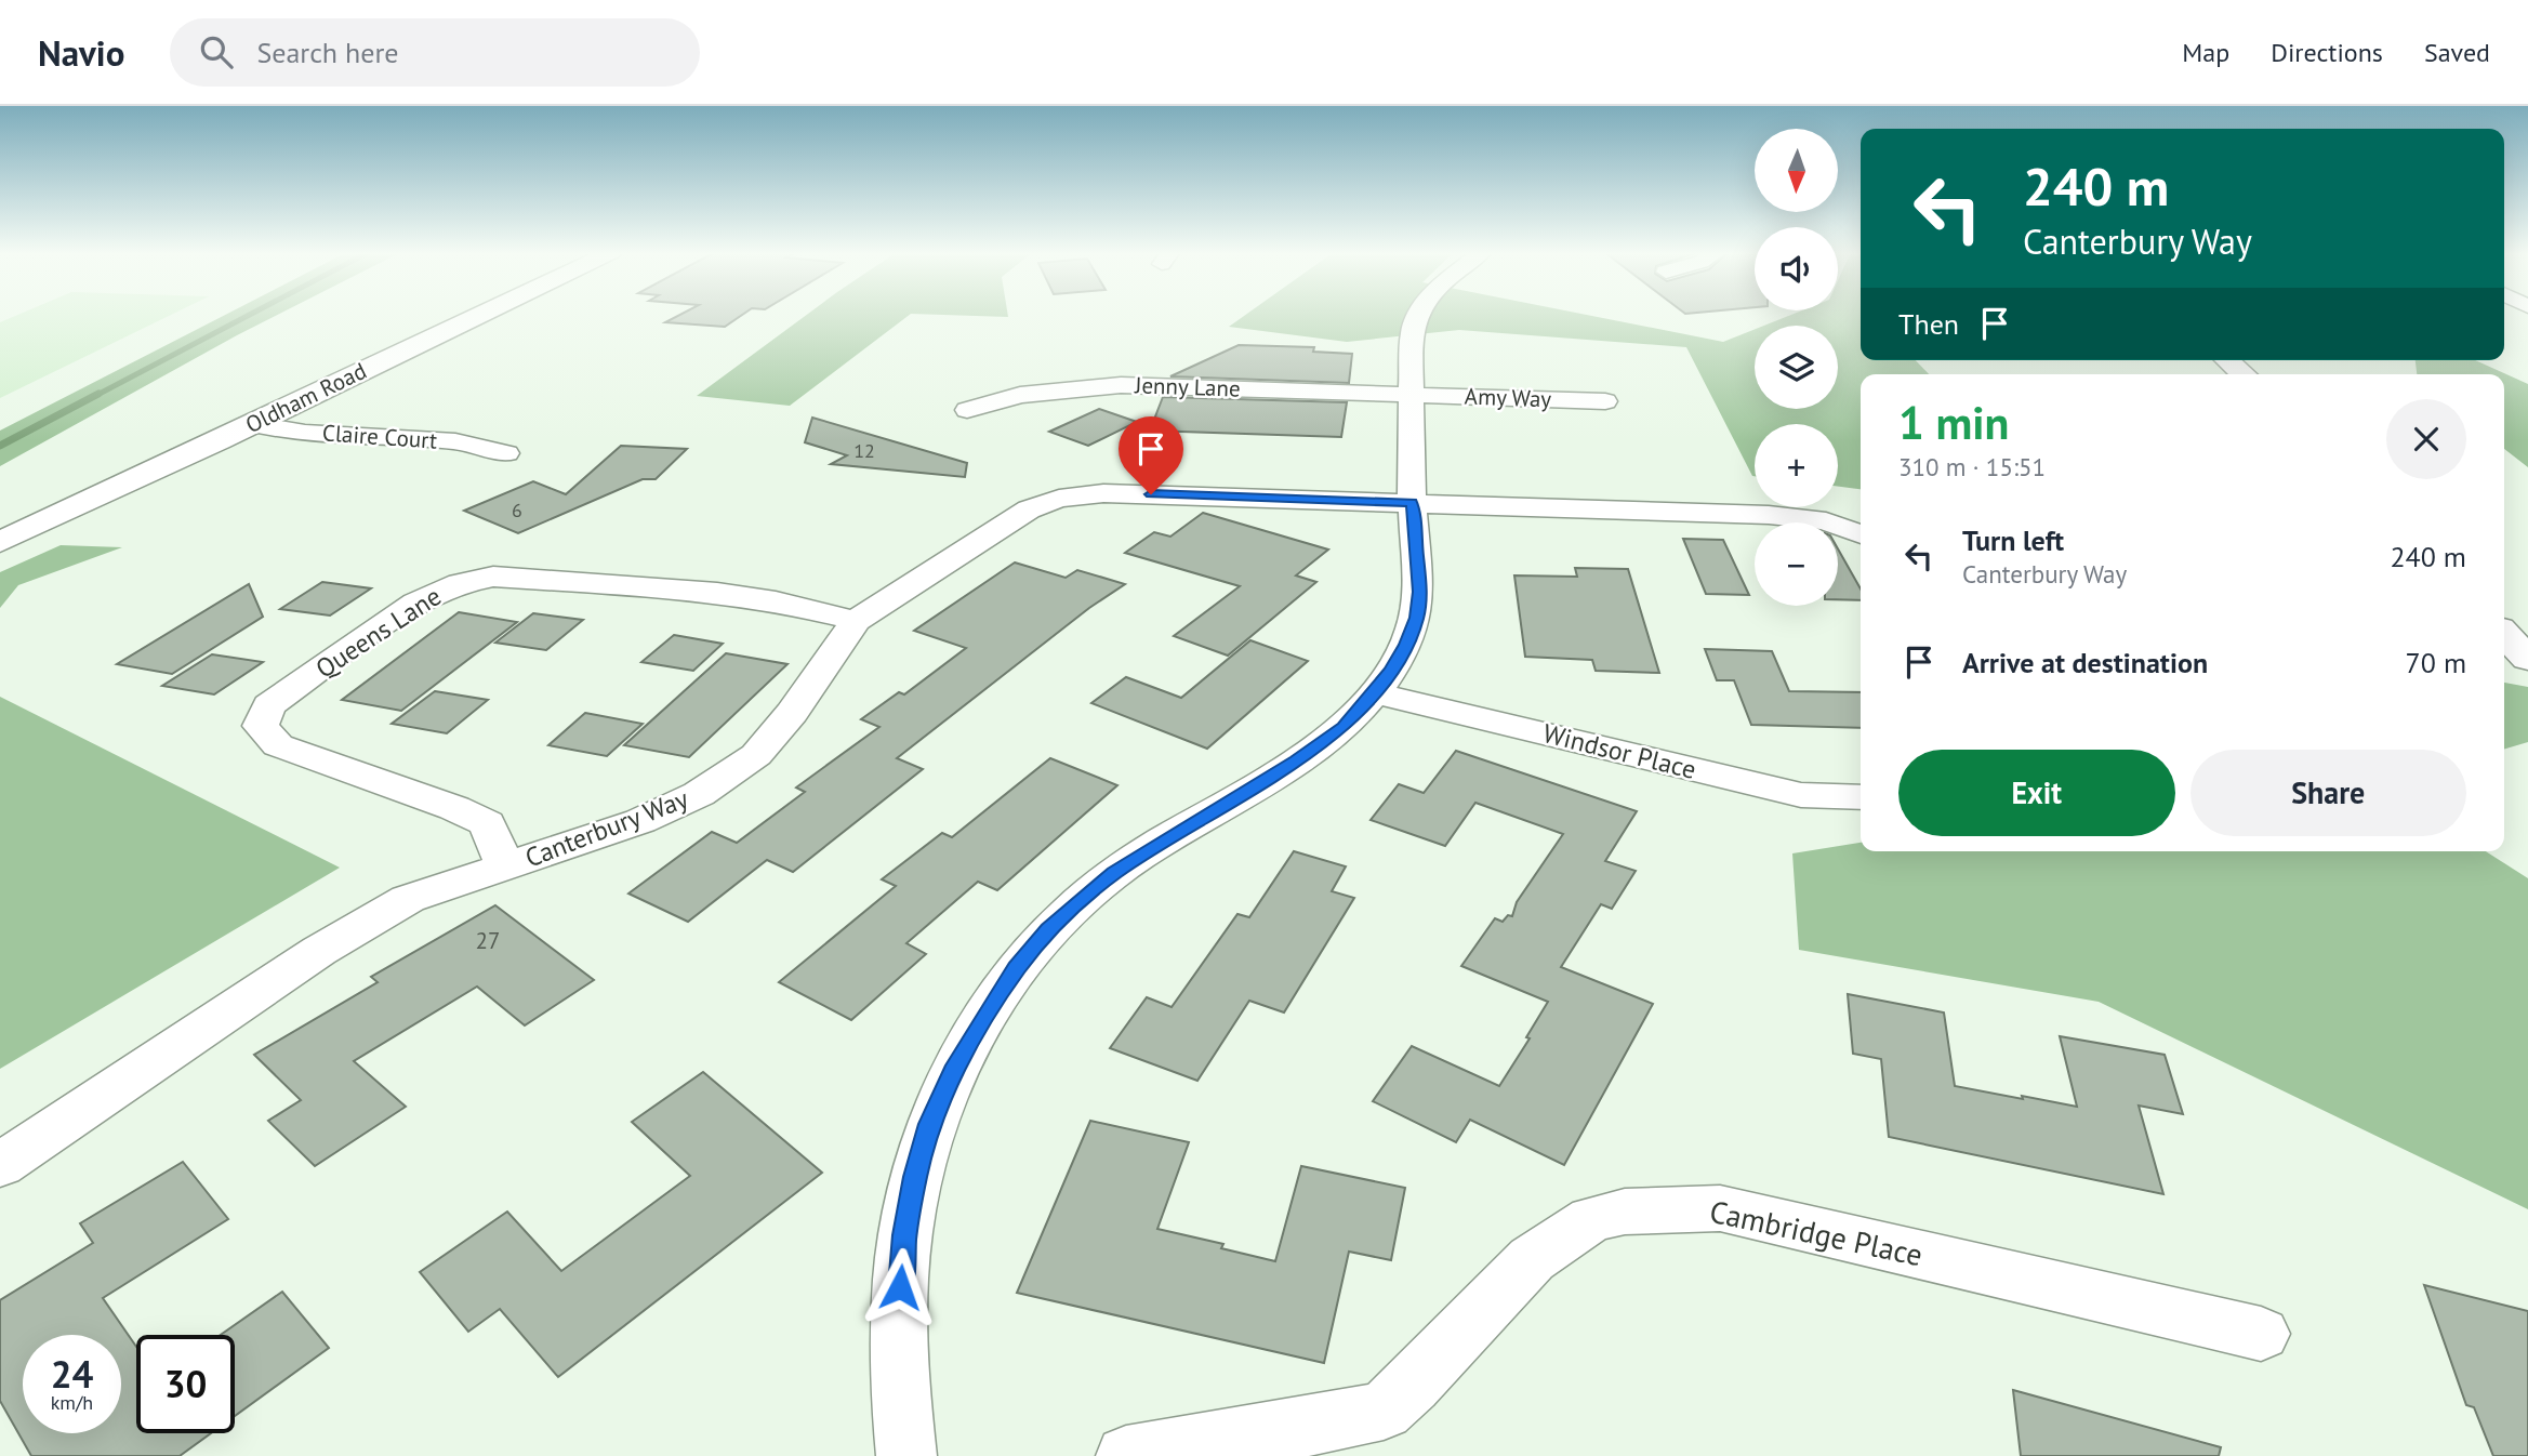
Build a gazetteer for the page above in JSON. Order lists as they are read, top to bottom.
{
  "streets": {
    "street": [
      "Jenny Lane",
      "Oldham Road",
      "Amy Way",
      "Claire Court",
      "Queens Lane",
      "Windsor Place",
      "Canterbury Way",
      "Cambridge Place"
    ]
  },
  "crossings": [
    ["Jenny Lane", "Amy Way"],
    ["Oldham Road", "Claire Court"],
    ["Queens Lane", "Canterbury Way"]
  ],
  "house_numbers": ["12", "6", "27"],
  "north": "bottom",
  "page": {
    "header": "Navio",
    "search": "Search here",
    "nav": ["Map", "Directions", "Saved"],
    "map_buttons": ["+", "−"],
    "turn": ["240 m", "Canterbury Way"],
    "then": "Then",
    "heading": ["1 min", "310 m · 15:51"],
    "list": [
      {
        "name": "Turn left",
        "note": "Canterbury Way",
        "value": "240 m"
      },
      {
        "name": "Arrive at destination",
        "value": "70 m"
      }
    ],
    "buttons": ["Exit", "Share"],
    "speed": "24 km/h",
    "limit": "30"
  }
}
